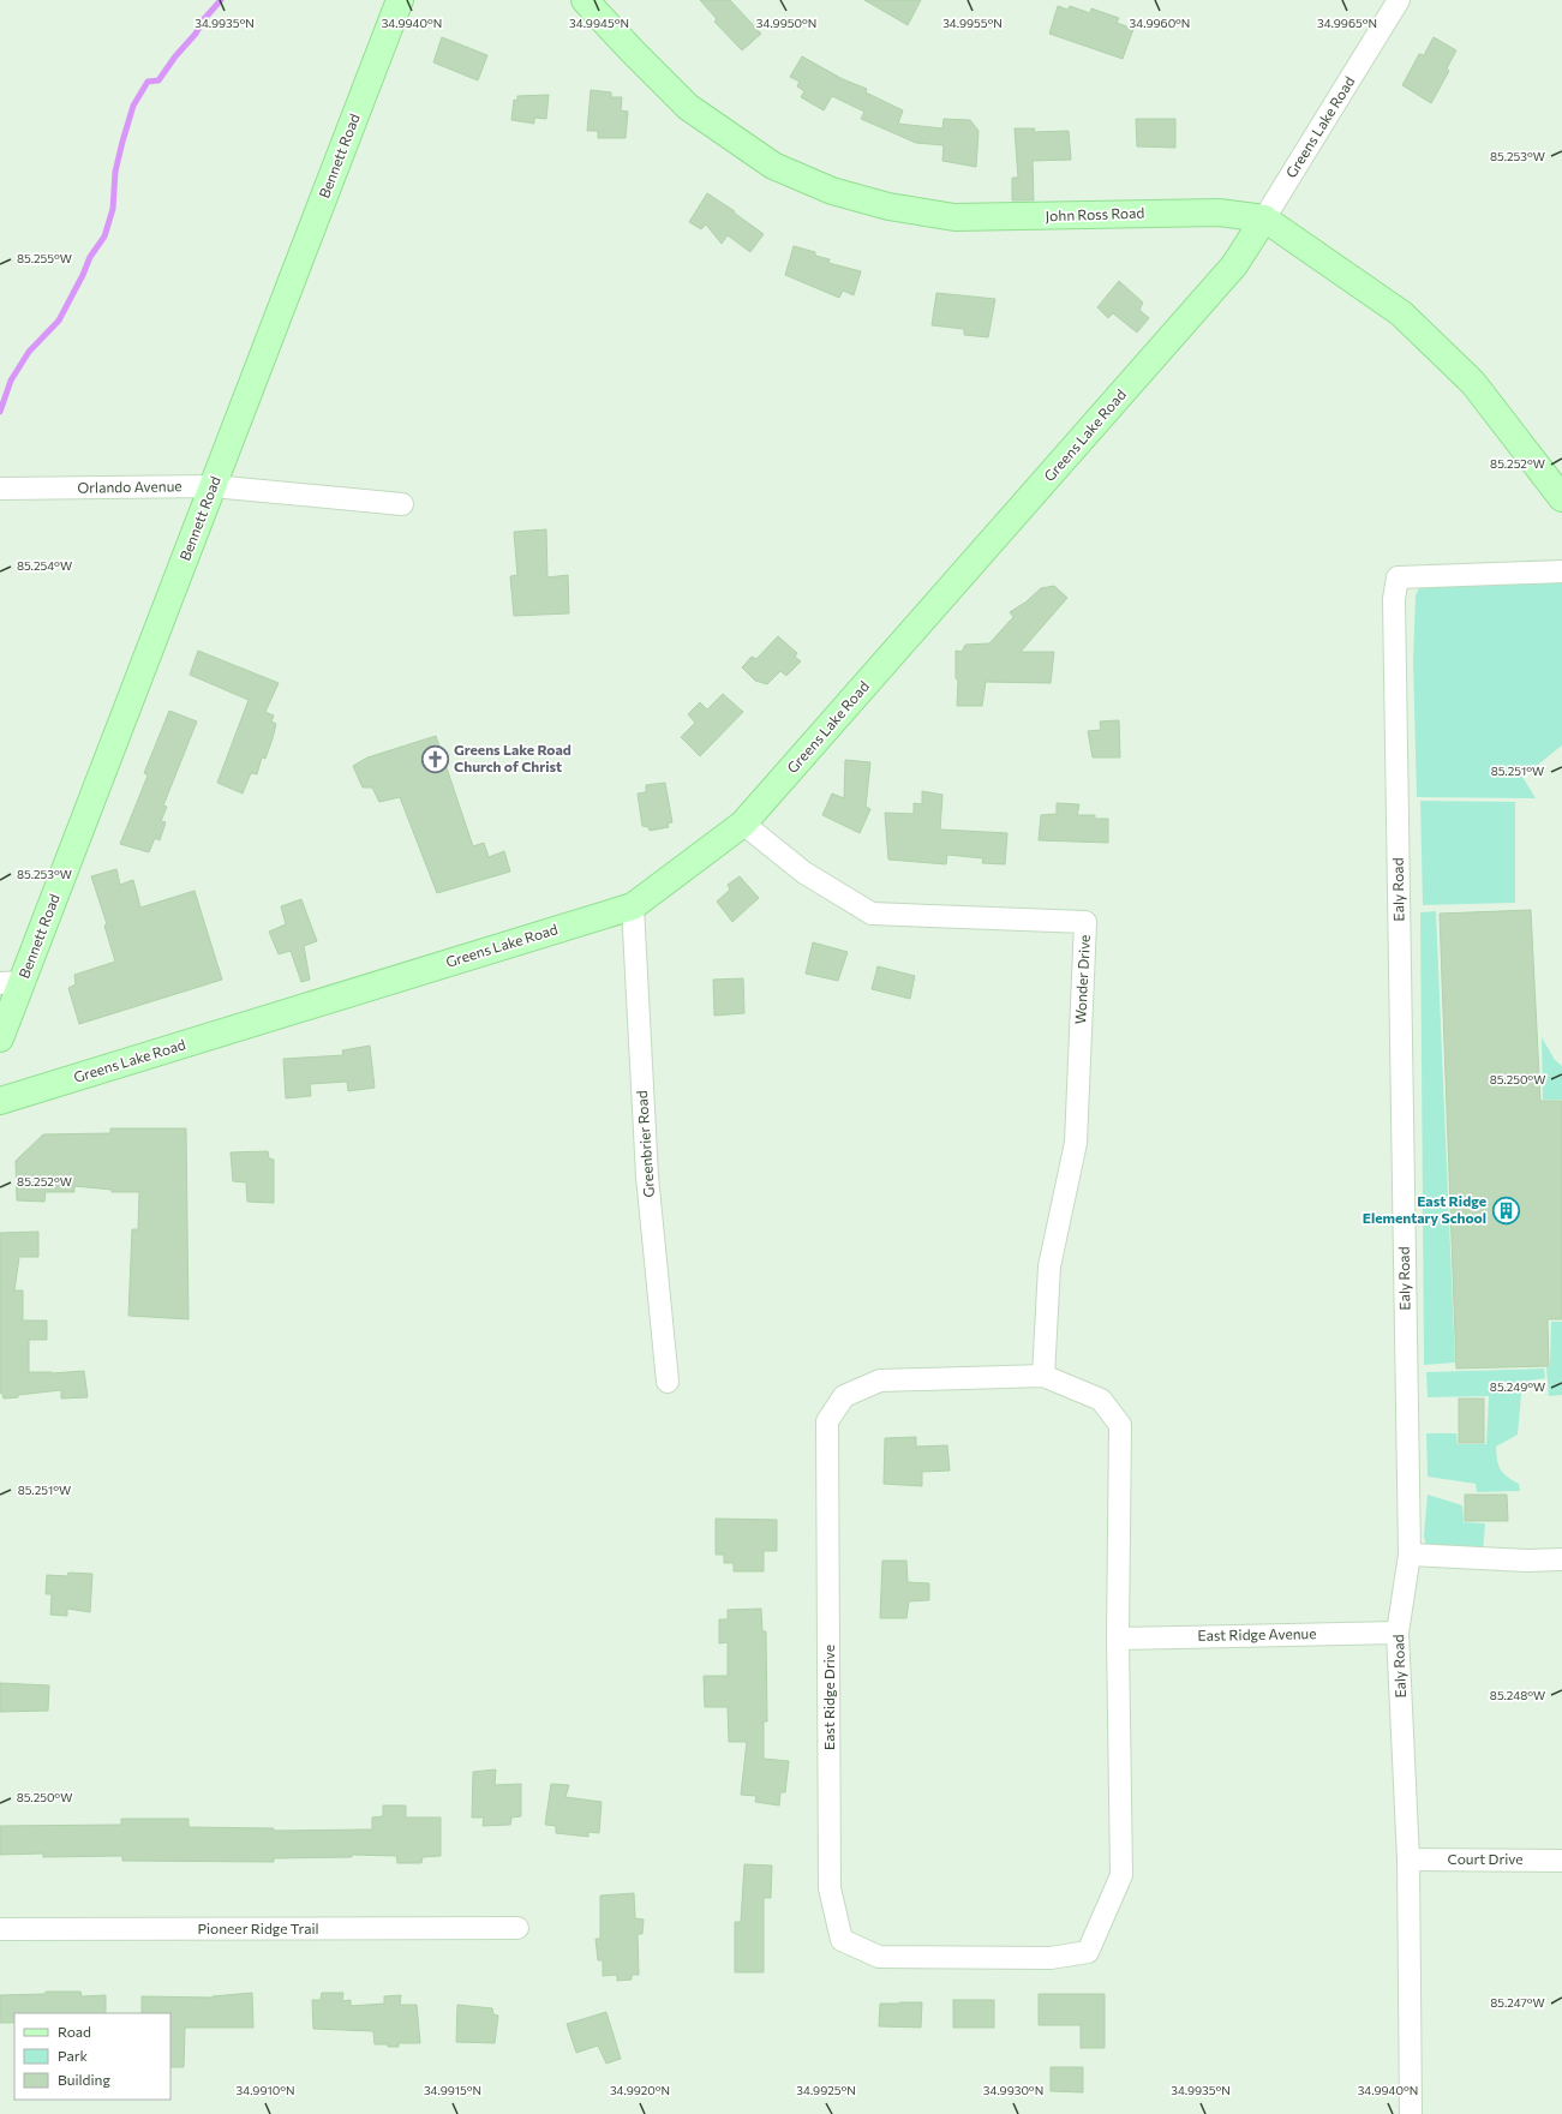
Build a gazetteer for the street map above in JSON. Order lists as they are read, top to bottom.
{
  "streets": {
    "street": [
      "Greens Lake Road",
      "Bennett Road",
      "John Ross Road",
      "Orlando Avenue",
      "Ealy Road",
      "Wonder Drive",
      "Greenbrier Road",
      "East Ridge Avenue",
      "East Ridge Drive",
      "Court Drive",
      "Pioneer Ridge Trail"
    ]
  },
  "crossings": [
    ["Greens Lake Road", "John Ross Road"],
    ["Greens Lake Road", "Wonder Drive"],
    ["Greens Lake Road", "Greenbrier Road"],
    ["Bennett Road", "Orlando Avenue"],
    ["Ealy Road", "East Ridge Avenue"],
    ["Ealy Road", "Court Drive"],
    ["Wonder Drive", "East Ridge Drive"],
    ["East Ridge Avenue", "East Ridge Drive"]
  ],
  "places": {
    "church": ["Greens Lake Road Church of Christ"],
    "building": ["East Ridge Elementary School"]
  },
  "legend": ["Road", "Park", "Building"],
  "coordinates": [
    "34.9935°N",
    "34.9940°N",
    "34.9945°N",
    "34.9950°N",
    "34.9955°N",
    "34.9960°N",
    "34.9965°N",
    "85.253°W",
    "85.255°W",
    "85.252°W",
    "85.254°W",
    "85.251°W",
    "85.250°W",
    "85.249°W",
    "85.248°W",
    "85.247°W",
    "34.9910°N",
    "34.9915°N",
    "34.9920°N",
    "34.9925°N",
    "34.9930°N"
  ]
}
